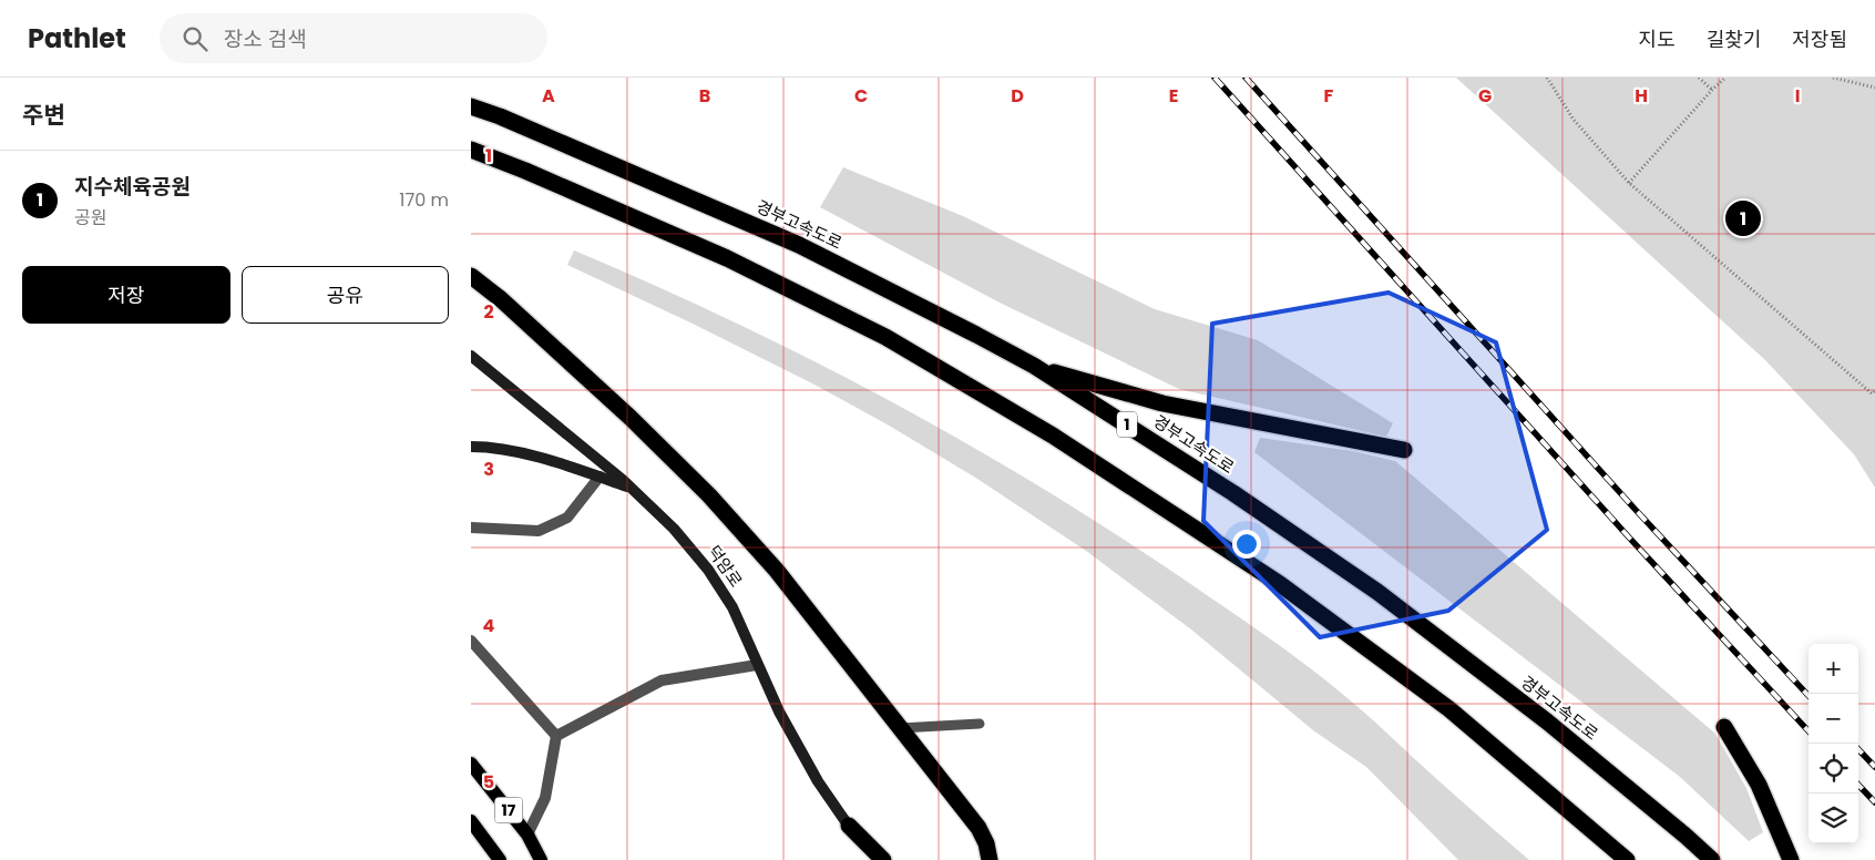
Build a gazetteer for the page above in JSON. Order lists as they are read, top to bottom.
{
  "streets": {
    "highway": ["경부고속도로", "1"],
    "main road": ["17"],
    "street": ["덕암로"]
  },
  "page": {
    "header": "Pathlet",
    "search": "장소 검색",
    "nav": ["지도", "길찾기", "저장됨"],
    "heading": "주변",
    "list": [
      {
        "mark": "1",
        "name": "지수체육공원",
        "note": "공원",
        "value": "170 m"
      }
    ],
    "pins": "1",
    "buttons": ["저장", "공유"],
    "map_buttons": ["+", "−"]
  },
  "grid": {
    "columns": [
      "A",
      "B",
      "C",
      "D",
      "E",
      "F",
      "G",
      "H",
      "I"
    ],
    "rows": [
      "1",
      "2",
      "3",
      "4",
      "5"
    ]
  }
}
